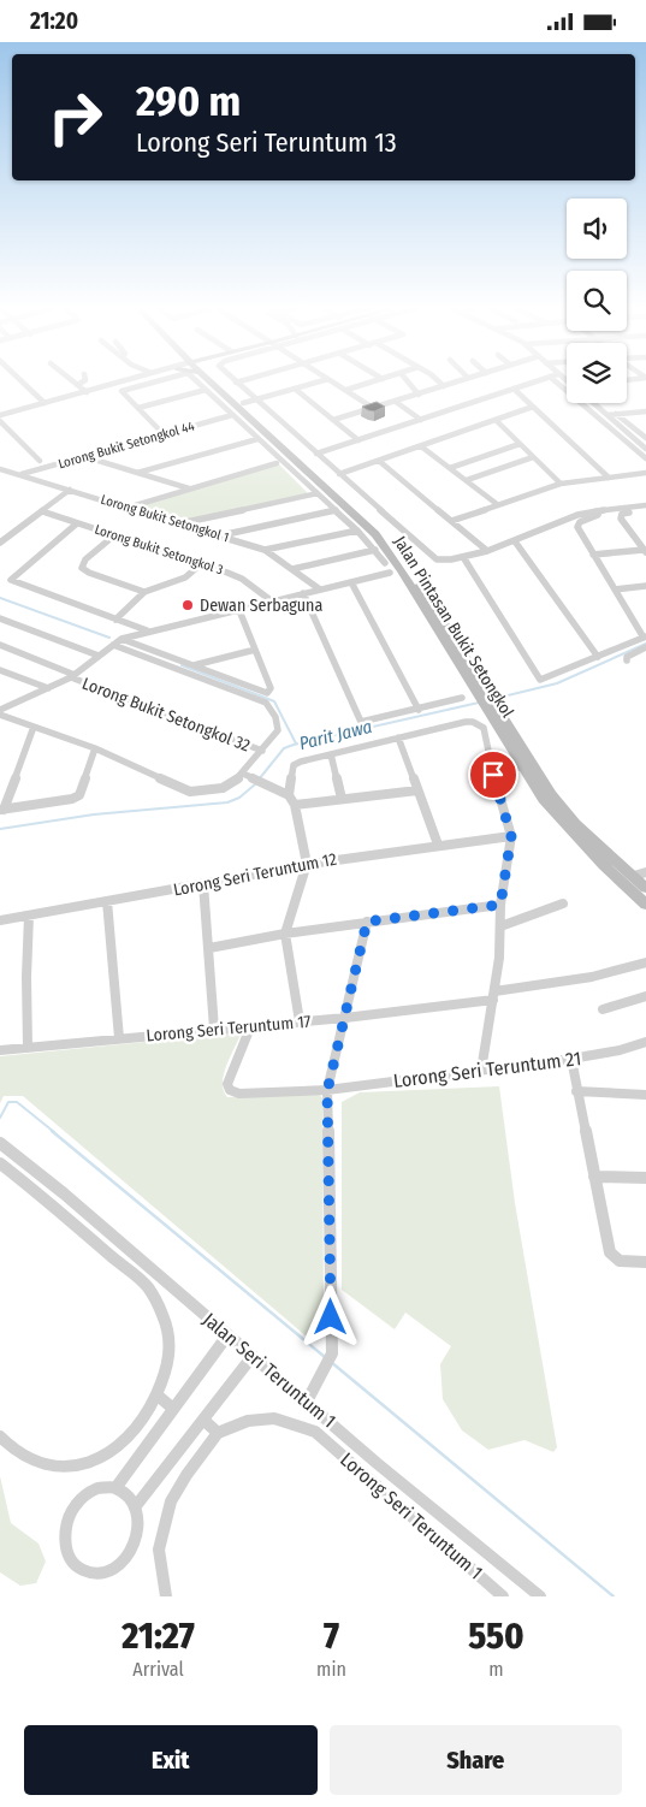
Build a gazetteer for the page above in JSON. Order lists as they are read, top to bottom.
{
  "streets": {
    "main road": ["Jalan Pintasan Bukit Setongkol"],
    "street": [
      "Lorong Bukit Setongkol 44",
      "Lorong Bukit Setongkol 1",
      "Lorong Bukit Setongkol 3",
      "Lorong Bukit Setongkol 32",
      "Lorong Seri Teruntum 12",
      "Lorong Seri Teruntum 17",
      "Lorong Seri Teruntum 21",
      "Jalan Seri Teruntum 1",
      "Lorong Seri Teruntum 1"
    ]
  },
  "crossings": [
    ["Lorong Bukit Setongkol 44", "Lorong Bukit Setongkol 1"],
    ["Lorong Seri Teruntum 17", "Lorong Seri Teruntum 21"]
  ],
  "water": ["Parit Jawa"],
  "places": ["Dewan Serbaguna"],
  "page": {
    "status": "21:20",
    "turn": ["290 m", "Lorong Seri Teruntum 13"],
    "eta": [
      "21:27",
      "Arrival",
      "7",
      "min",
      "550",
      "m"
    ],
    "buttons": ["Exit", "Share"]
  }
}
